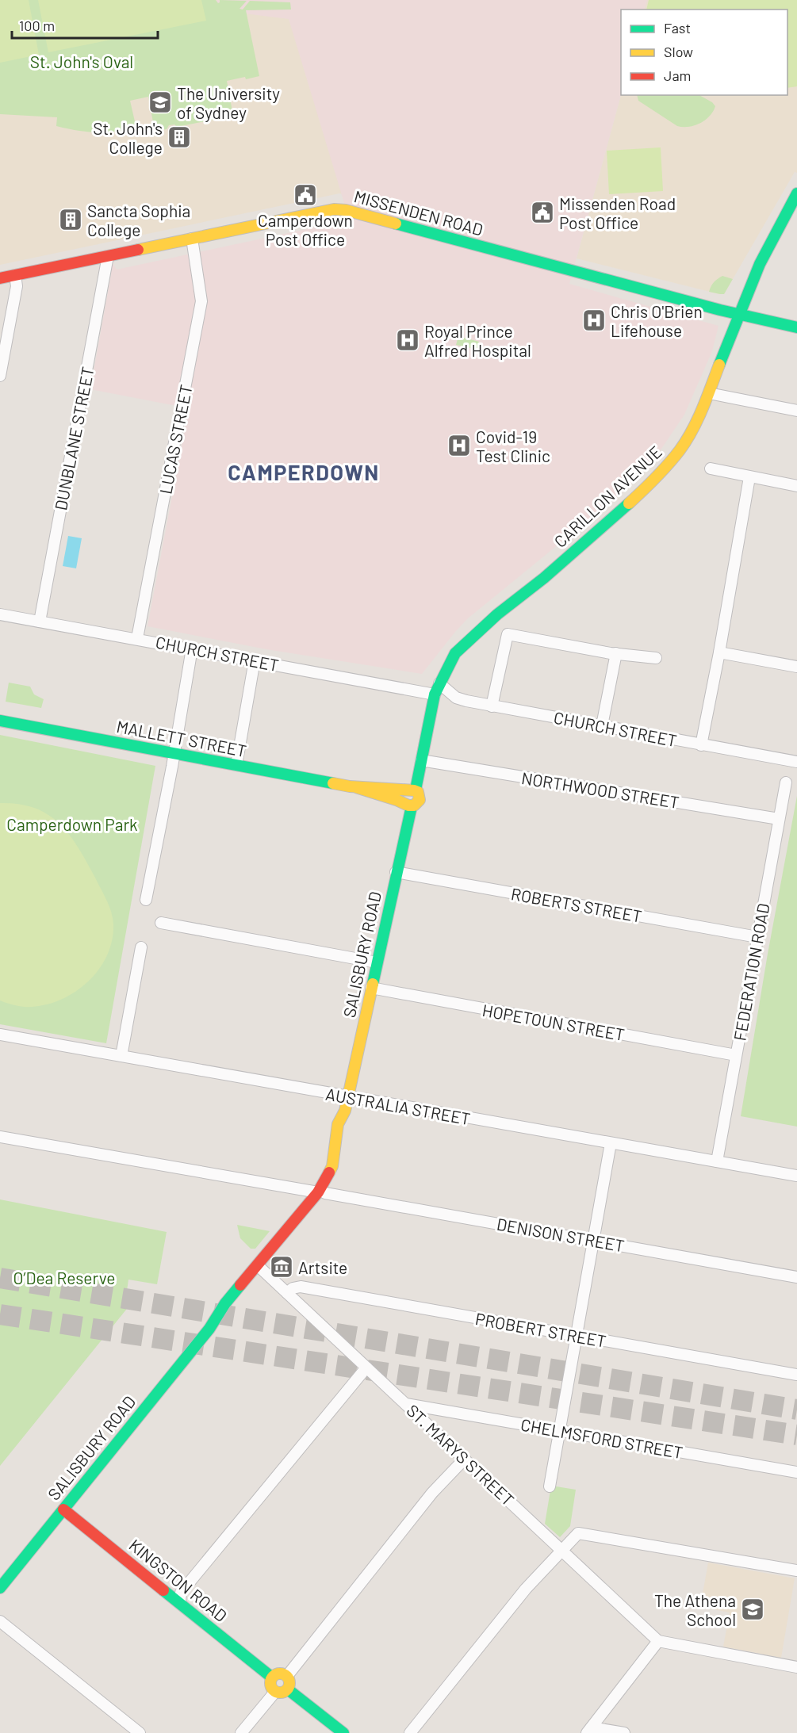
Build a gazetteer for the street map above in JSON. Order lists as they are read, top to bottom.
{
  "streets": {
    "main road": [
      "MISSENDEN ROAD",
      "CARILLON AVENUE",
      "MALLETT STREET",
      "SALISBURY ROAD",
      "KINGSTON ROAD"
    ],
    "street": [
      "DUNBLANE STREET",
      "LUCAS STREET",
      "CHURCH STREET",
      "NORTHWOOD STREET",
      "ROBERTS STREET",
      "FEDERATION ROAD",
      "HOPETOUN STREET",
      "AUSTRALIA STREET",
      "DENISON STREET",
      "PROBERT STREET",
      "CHELMSFORD STREET",
      "ST. MARYS STREET"
    ]
  },
  "crossings": [
    ["MISSENDEN ROAD", "DUNBLANE STREET"],
    ["MISSENDEN ROAD", "LUCAS STREET"],
    ["MISSENDEN ROAD", "CARILLON AVENUE"],
    ["DUNBLANE STREET", "CHURCH STREET"],
    ["LUCAS STREET", "CHURCH STREET"],
    ["CARILLON AVENUE", "CHURCH STREET"],
    ["MALLETT STREET", "SALISBURY ROAD"],
    ["NORTHWOOD STREET", "FEDERATION ROAD"],
    ["ROBERTS STREET", "SALISBURY ROAD"],
    ["ROBERTS STREET", "FEDERATION ROAD"],
    ["SALISBURY ROAD", "HOPETOUN STREET"],
    ["SALISBURY ROAD", "AUSTRALIA STREET"],
    ["SALISBURY ROAD", "DENISON STREET"],
    ["SALISBURY ROAD", "ST. MARYS STREET"],
    ["SALISBURY ROAD", "KINGSTON ROAD"],
    ["FEDERATION ROAD", "HOPETOUN STREET"],
    ["FEDERATION ROAD", "AUSTRALIA STREET"],
    ["PROBERT STREET", "ST. MARYS STREET"],
    ["CHELMSFORD STREET", "ST. MARYS STREET"]
  ],
  "districts": ["CAMPERDOWN"],
  "parks": ["St. John's Oval", "Camperdown Park", "O’Dea Reserve"],
  "places": {
    "school or university": ["The University of Sydney", "The Athena School"],
    "building": ["St. John's College", "Sancta Sophia College"],
    "public building": ["Camperdown Post Office", "Missenden Road Post Office"],
    "hospital": ["Chris O'Brien Lifehouse", "Royal Prince Alfred Hospital", "Covid-19 Test Clinic"],
    "museum": ["Artsite"]
  },
  "legend": ["Fast", "Slow", "Jam"],
  "scale_bar": "100 m"
}
